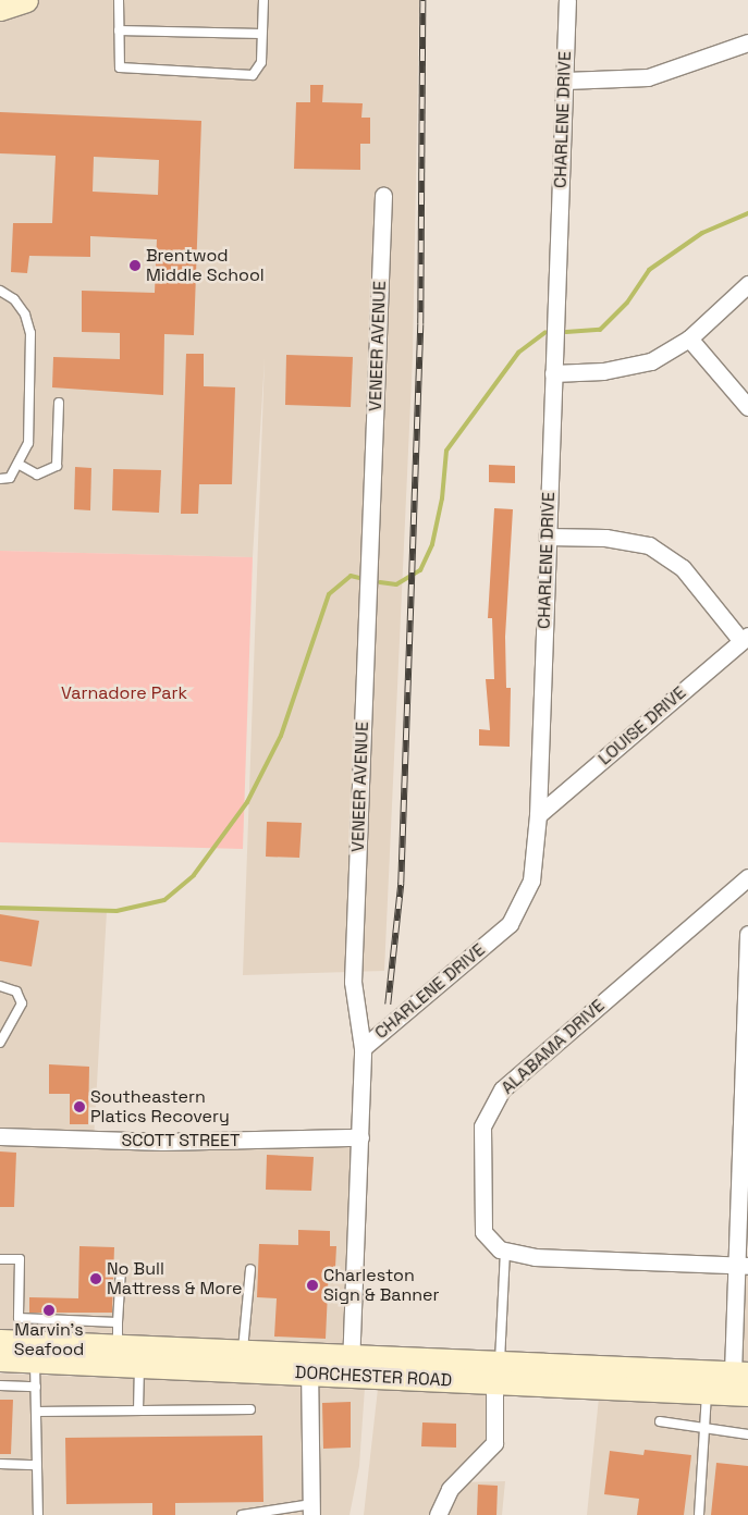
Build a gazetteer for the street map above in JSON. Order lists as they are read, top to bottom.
{
  "streets": {
    "main road": ["DORCHESTER ROAD"],
    "street": [
      "CHARLENE DRIVE",
      "VENEER AVENUE",
      "LOUISE DRIVE",
      "ALABAMA DRIVE",
      "SCOTT STREET"
    ]
  },
  "crossings": [
    ["CHARLENE DRIVE", "VENEER AVENUE"],
    ["CHARLENE DRIVE", "LOUISE DRIVE"],
    ["VENEER AVENUE", "SCOTT STREET"],
    ["VENEER AVENUE", "DORCHESTER ROAD"]
  ],
  "parks": ["Varnadore Park"],
  "places": [
    "Brentwod Middle School",
    "Southeastern Platics Recovery",
    "No Bull Mattress & More",
    "Charleston Sign & Banner",
    "Marvin's Seafood"
  ]
}
